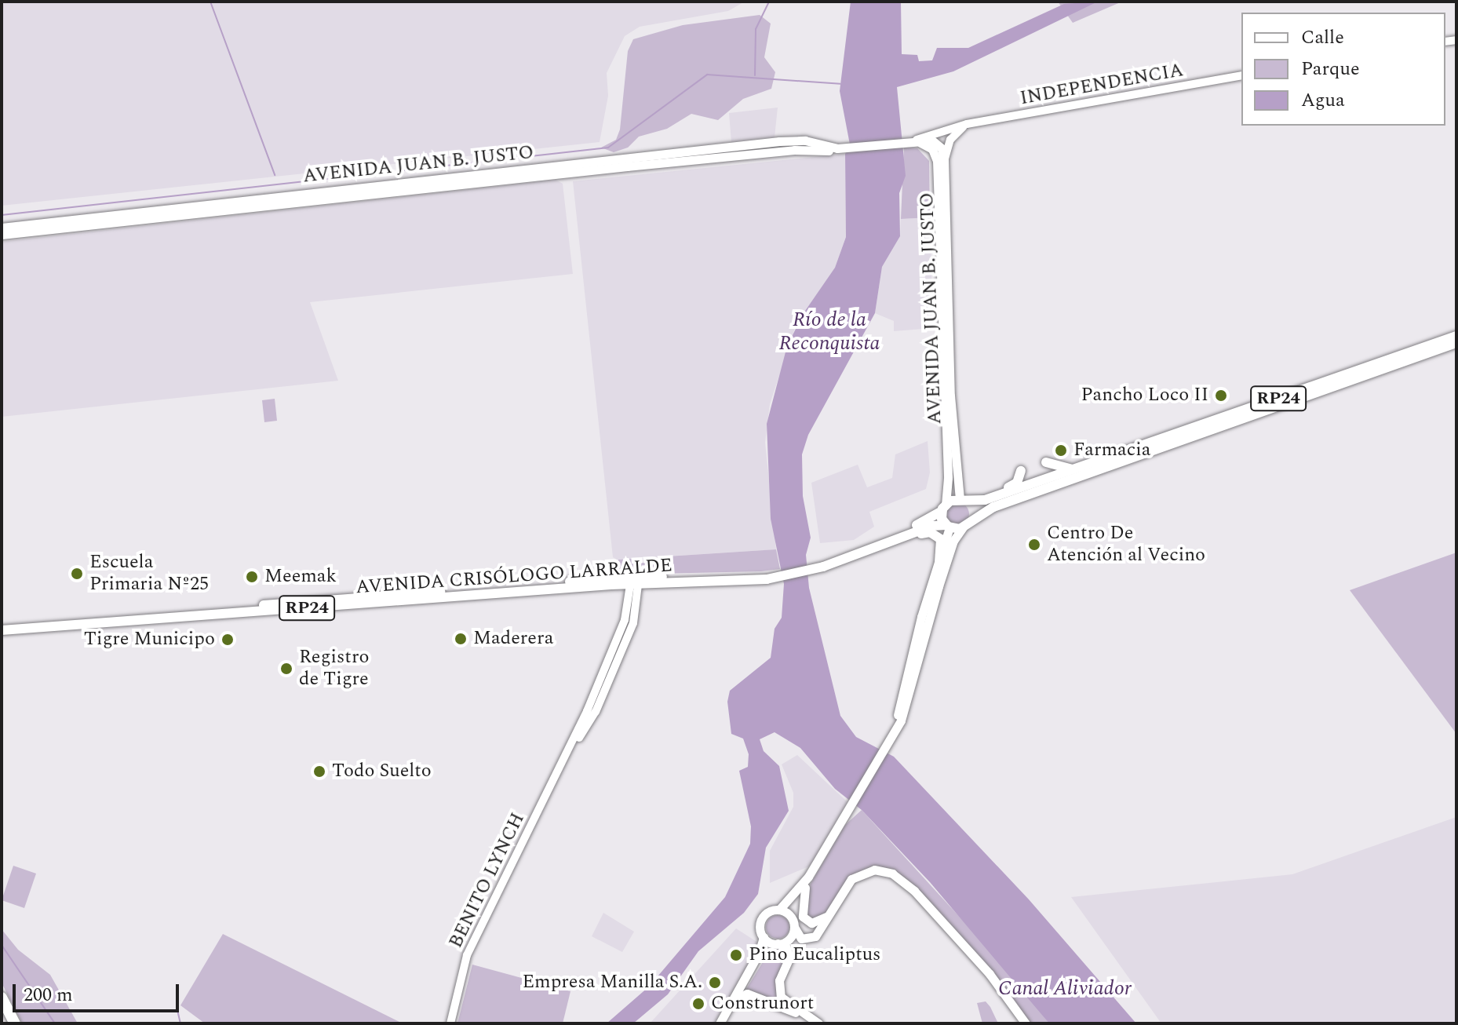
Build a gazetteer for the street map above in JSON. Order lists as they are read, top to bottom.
{
  "streets": {
    "main road": ["AVENIDA JUAN B. JUSTO", "RP24", "AVENIDA CRISÓLOGO LARRALDE"],
    "street": ["INDEPENDENCIA", "BENITO LYNCH"]
  },
  "crossings": [
    ["INDEPENDENCIA", "AVENIDA JUAN B. JUSTO"],
    ["AVENIDA JUAN B. JUSTO", "RP24"],
    ["AVENIDA JUAN B. JUSTO", "AVENIDA CRISÓLOGO LARRALDE"],
    ["RP24", "AVENIDA CRISÓLOGO LARRALDE"],
    ["AVENIDA CRISÓLOGO LARRALDE", "BENITO LYNCH"]
  ],
  "water": ["Río de la Reconquista", "Canal Aliviador"],
  "places": [
    "Pancho Loco II",
    "Farmacia",
    "Centro De Atención al Vecino",
    "Escuela Primaria Nº25",
    "Meemak",
    "Maderera",
    "Tigre Municipo",
    "Registro de Tigre",
    "Todo Suelto",
    "Pino Eucaliptus",
    "Empresa Manilla S.A.",
    "Construnort"
  ],
  "legend": ["Calle", "Parque", "Agua"],
  "scale_bar": "200 m"
}
